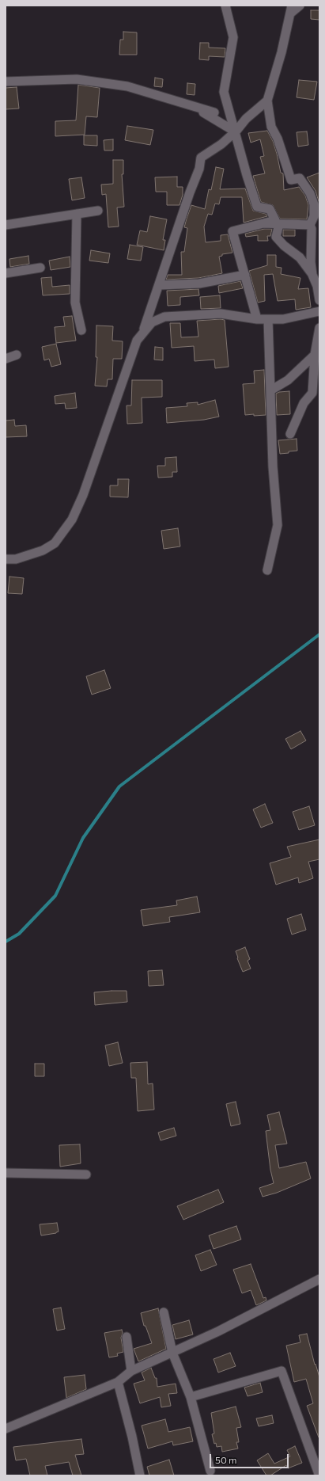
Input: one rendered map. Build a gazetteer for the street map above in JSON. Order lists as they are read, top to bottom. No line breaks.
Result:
{"scale_bar":"50 m"}
